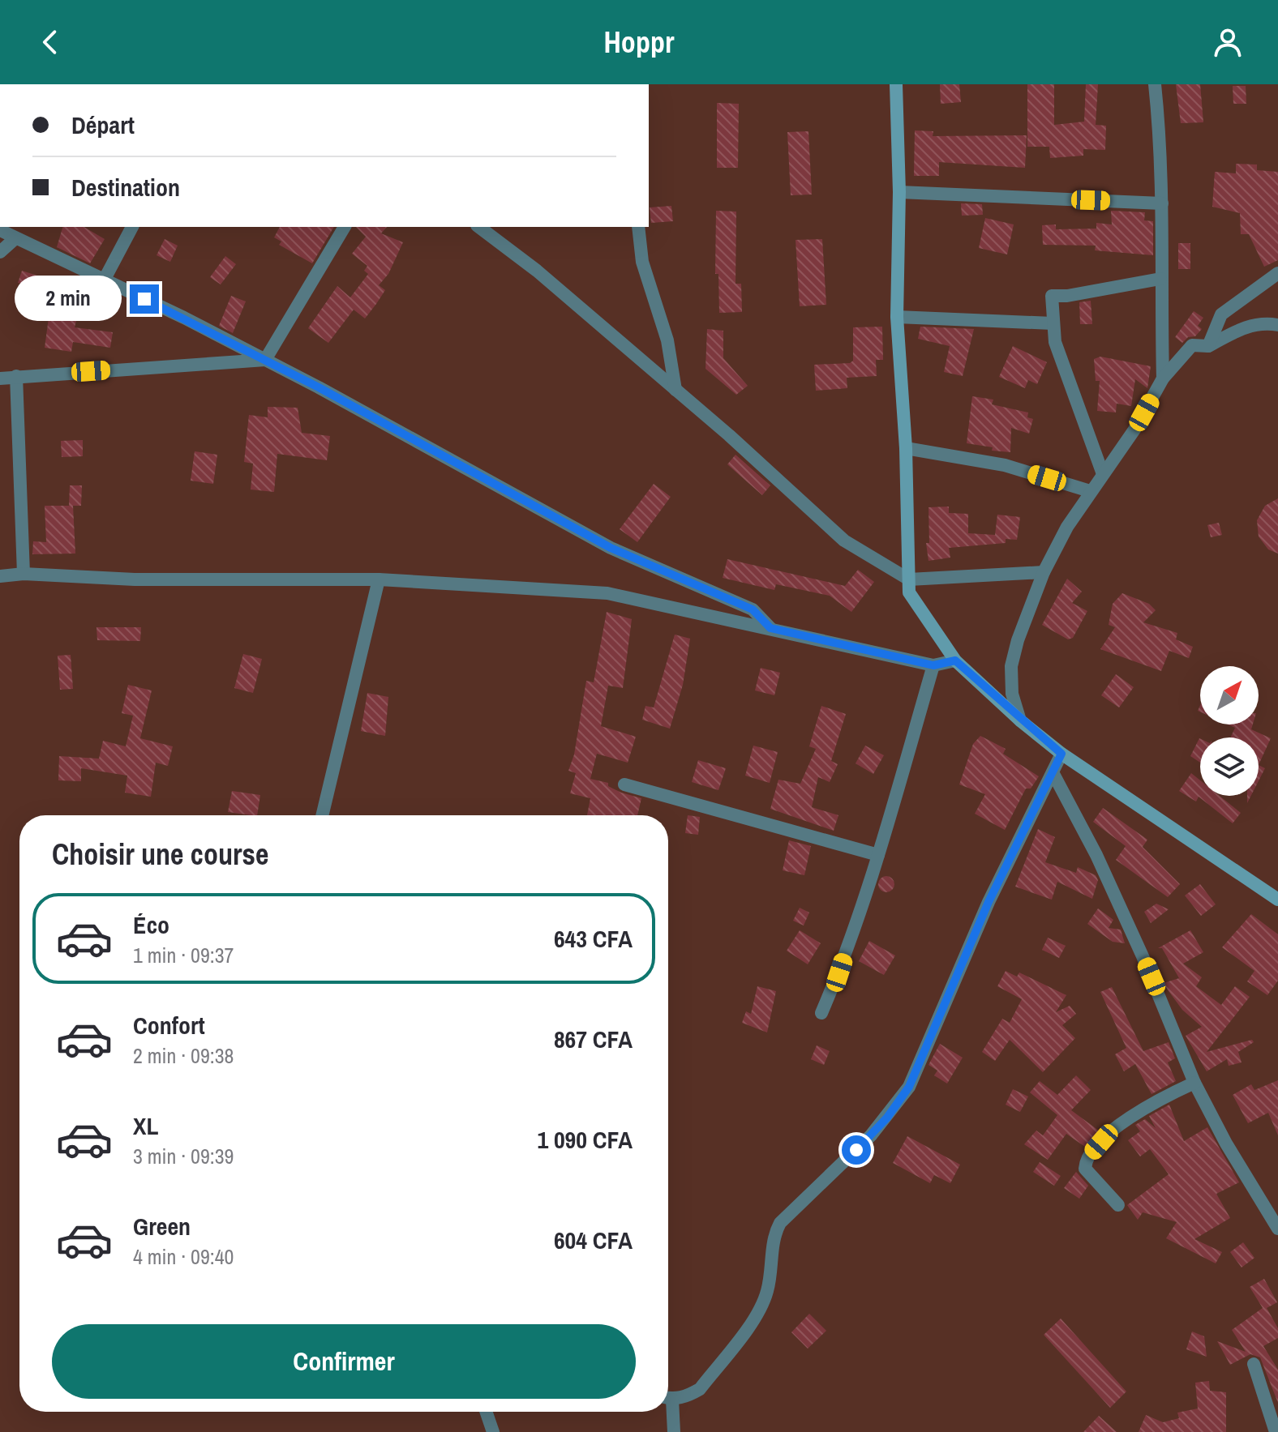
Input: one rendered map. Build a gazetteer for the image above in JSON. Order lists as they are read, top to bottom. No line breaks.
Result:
{"north":"top right","page":{"header":"Hoppr","banner":["Départ","Destination"],"bubble":"2 min","heading":"Choisir une course","list":[{"name":"Éco","note":"1 min · 09:37","value":"643 CFA"},{"name":"Confort","note":"2 min · 09:38","value":"867 CFA"},{"name":"XL","note":"3 min · 09:39","value":"1 090 CFA"},{"name":"Green","note":"4 min · 09:40","value":"604 CFA"}],"buttons":"Confirmer"}}
